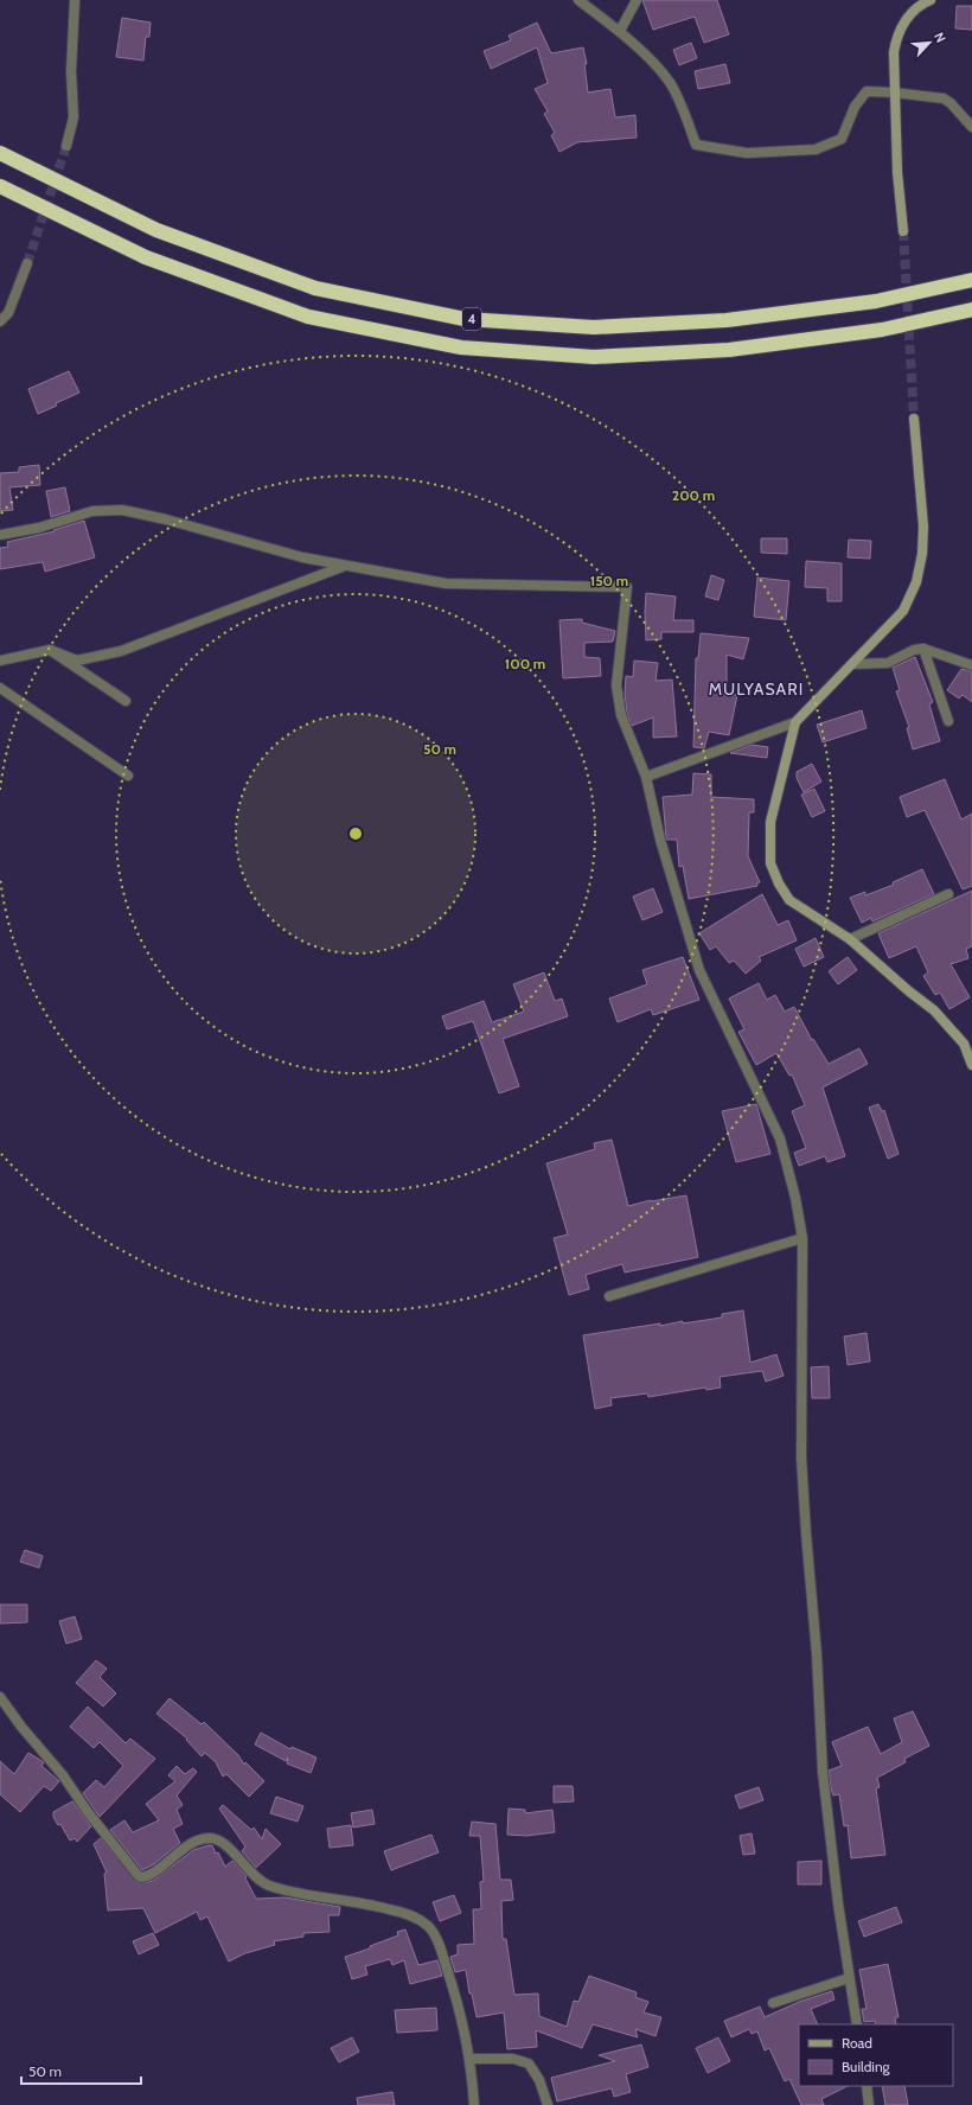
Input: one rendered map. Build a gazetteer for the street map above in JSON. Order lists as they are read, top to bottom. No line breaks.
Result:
{"streets":{"highway":["4"]},"districts":["MULYASARI"],"legend":["Road","Building"],"scale_bar":"50 m","north":"top right","rings":["200 m","150 m","100 m","50 m"]}
